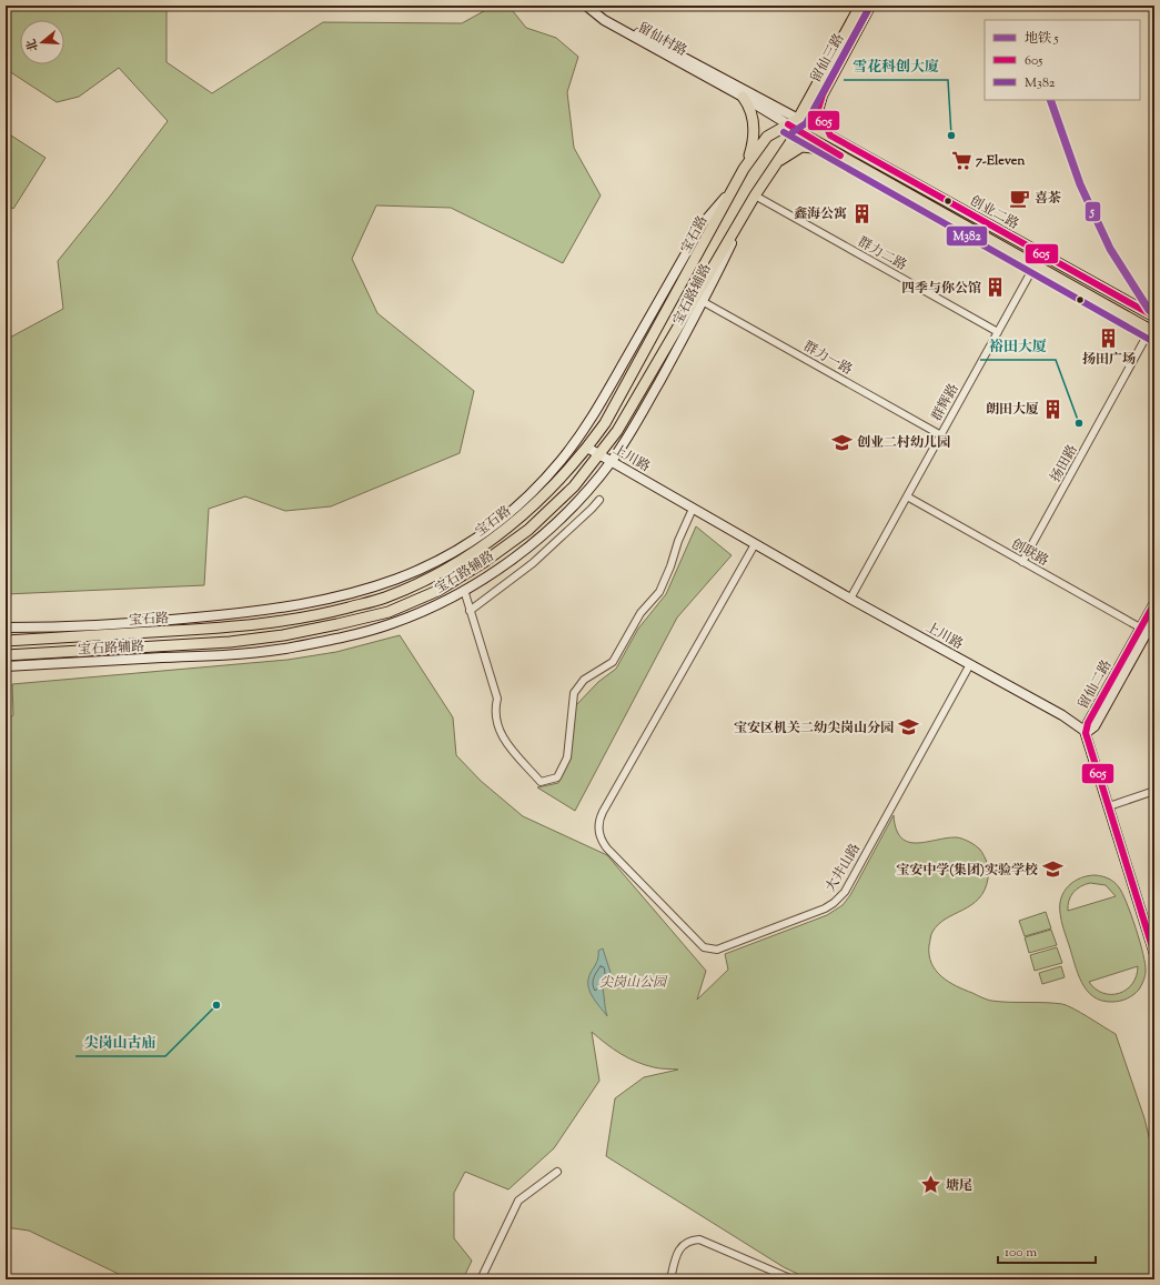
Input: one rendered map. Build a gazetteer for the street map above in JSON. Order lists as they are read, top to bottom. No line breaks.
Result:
{"streets":{"main road":["留仙村路","留仙三路","创业二路","宝石路","宝石路辅路","上川路","留仙二路"],"street":["群力二路","群力一路","群辉路","扬田路","创联路","大井山路"]},"crossings":[["留仙村路","留仙三路"],["留仙村路","创业二路"],["留仙村路","宝石路"],["留仙三路","创业二路"],["留仙三路","宝石路"],["创业二路","宝石路"],["创业二路","群辉路"],["创业二路","扬田路"],["宝石路","群力二路"],["宝石路","宝石路辅路"],["宝石路","上川路"],["群力二路","宝石路辅路"],["群力二路","群辉路"],["宝石路辅路","群力一路"],["宝石路辅路","上川路"],["群力一路","群辉路"],["群辉路","上川路"],["群辉路","创联路"],["上川路","留仙二路"],["上川路","大井山路"],["扬田路","创联路"],["创联路","留仙二路"]],"parks":["尖岗山公园"],"places":{"other":["雪花科创大廈","裕田大厦","尖岗山古庙"],"supermarket":["7-Eleven"],"cafe":["喜茶"],"building":["鑫海公寓","四季与你公馆","扬田广场","朗田大厦"],"school or university":["创业二村幼儿园","宝安区机关二幼尖岗山分园","宝安中学(集团)实验学校"],"place":["塘尾"]},"lines":["transit line 605","transit line M382","metro line 5"],"legend":["地铁 5","605","M382"],"scale_bar":"100 m","north":"left"}
